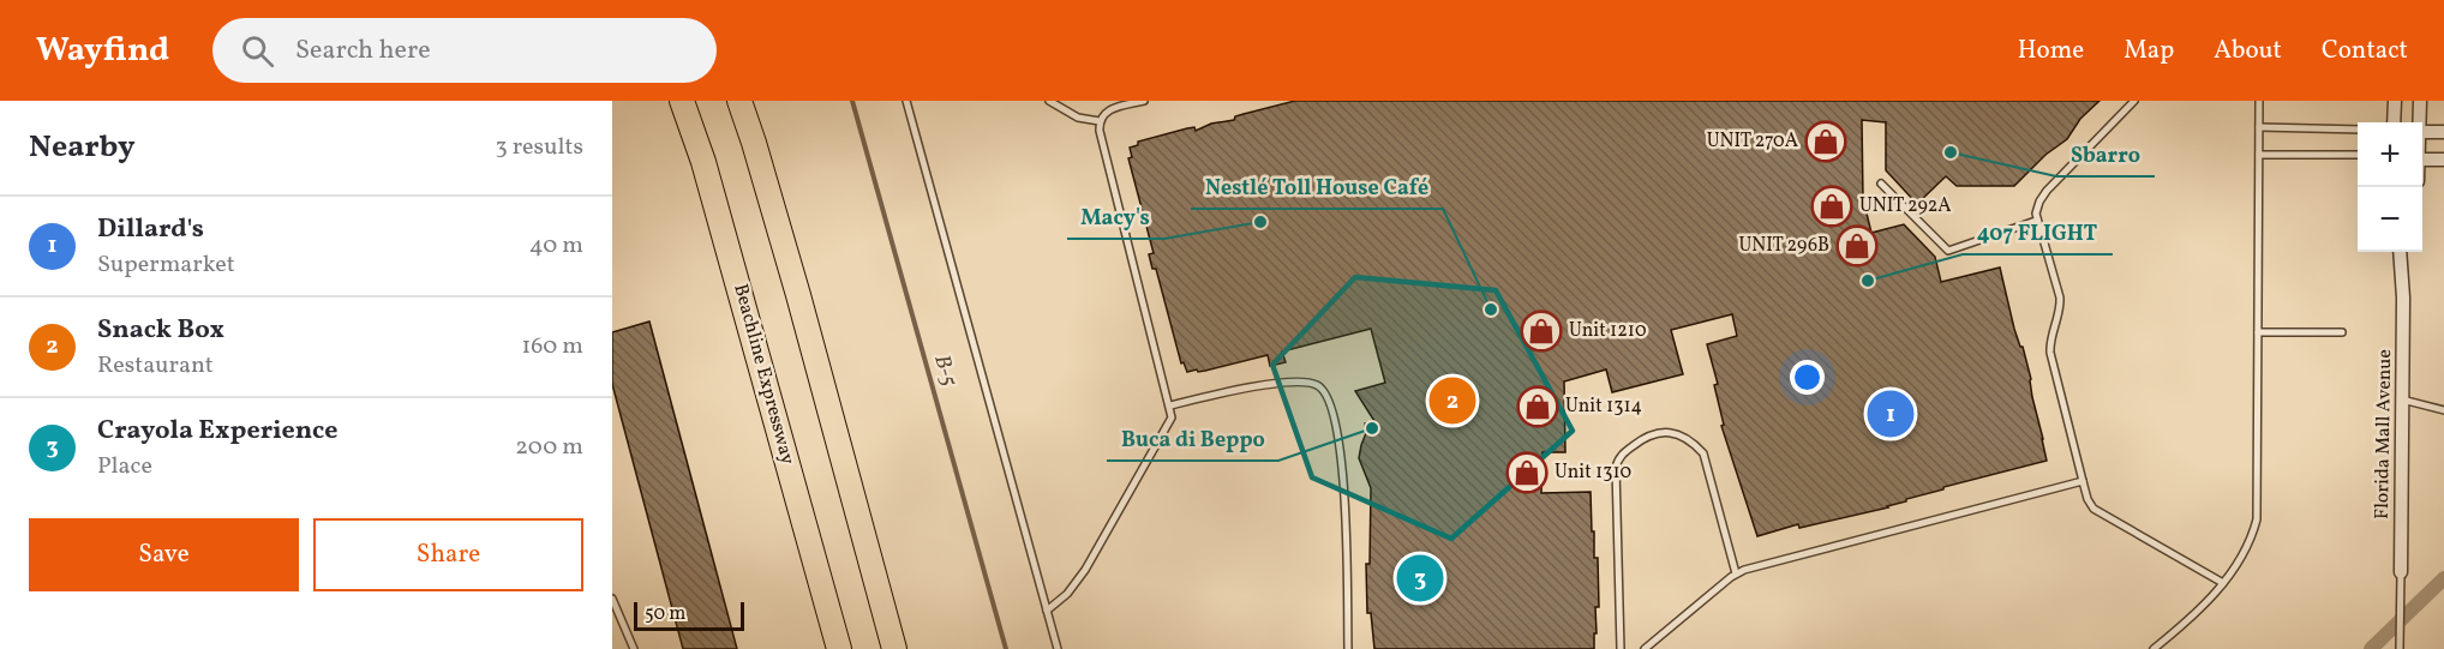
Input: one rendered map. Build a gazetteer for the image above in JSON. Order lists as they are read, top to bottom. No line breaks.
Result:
{"streets":{"highway":["Beachline Expressway"],"street":["Florida Mall Avenue"]},"water":["B-5"],"places":{"shop":["UNIT 270A","UNIT 292A","UNIT 296B","Unit 1210","Unit 1314","Unit 1310"],"other":["Sbarro","Macy's","407 FLIGHT","Nestlé Toll House Café","Buca di Beppo"]},"scale_bar":"50 m","page":{"header":"Wayfind","search":"Search here","nav":["Home","Map","About","Contact"],"heading":["Nearby","3 results"],"map_buttons":["+","−"],"list":[{"mark":"1","name":"Dillard's","note":"Supermarket","value":"40 m"},{"mark":"2","name":"Snack Box","note":"Restaurant","value":"160 m"},{"mark":"3","name":"Crayola Experience","note":"Place","value":"200 m"}],"pins":["2","1","3"],"buttons":["Save","Share"],"scale":"50 m"}}
